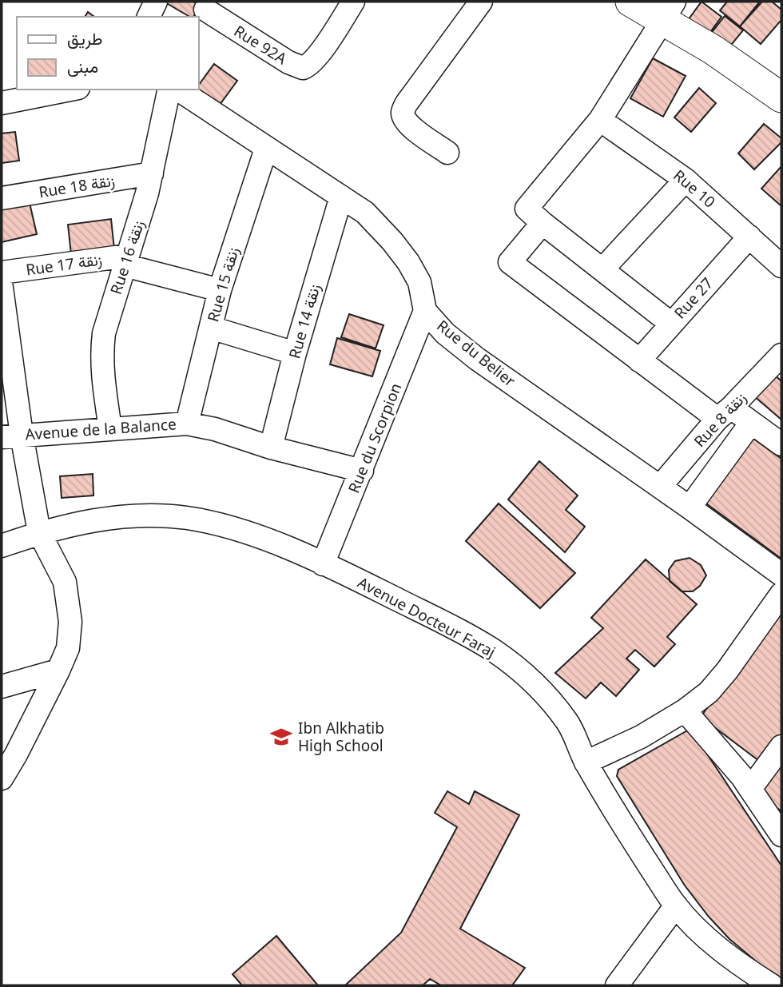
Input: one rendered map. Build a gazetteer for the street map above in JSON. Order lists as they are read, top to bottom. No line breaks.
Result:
{"streets":{"street":["Rue 92A","Rue 18 زنقة","Rue 10","Rue 16 زنقة","Rue 17 زنقة","Rue 15 زنقة","Rue 27","Rue 14 زنقة","Rue du Belier","Rue 8 زنقة","Avenue de la Balance","Rue du Scorpion","Avenue Docteur Faraj"]},"crossings":[["Rue 18 زنقة","Rue 16 زنقة"],["Rue 10","Rue 27"],["Rue 16 زنقة","Rue 17 زنقة"],["Rue 16 زنقة","Avenue de la Balance"],["Rue 17 زنقة","Rue 15 زنقة"],["Rue 15 زنقة","Rue du Belier"],["Rue 15 زنقة","Avenue de la Balance"],["Rue 14 زنقة","Rue du Belier"],["Rue 14 زنقة","Avenue de la Balance"],["Rue du Belier","Rue 8 زنقة"],["Rue du Belier","Rue du Scorpion"],["Avenue de la Balance","Rue du Scorpion"],["Rue du Scorpion","Avenue Docteur Faraj"]],"places":{"school or university":["Ibn Alkhatib High School"]},"legend":["طريق","مبنى"]}
